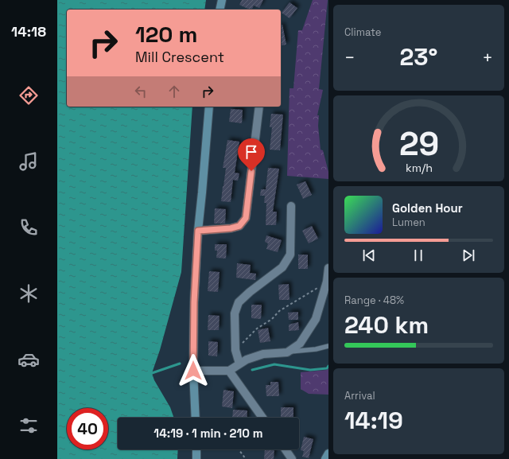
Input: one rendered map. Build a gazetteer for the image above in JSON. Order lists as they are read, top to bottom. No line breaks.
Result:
{"page":{"tabs":"14:18","tile":["Climate",["Range · 48%","240 km"],["Arrival","14:19"]],"turn":["120 m","Mill Crescent"],"heat":["−","23°","+"],"song":["Golden Hour","Lumen"],"limit":"40","trip":"14:19 · 1 min · 210 m","gauge":["29","km/h"]}}
